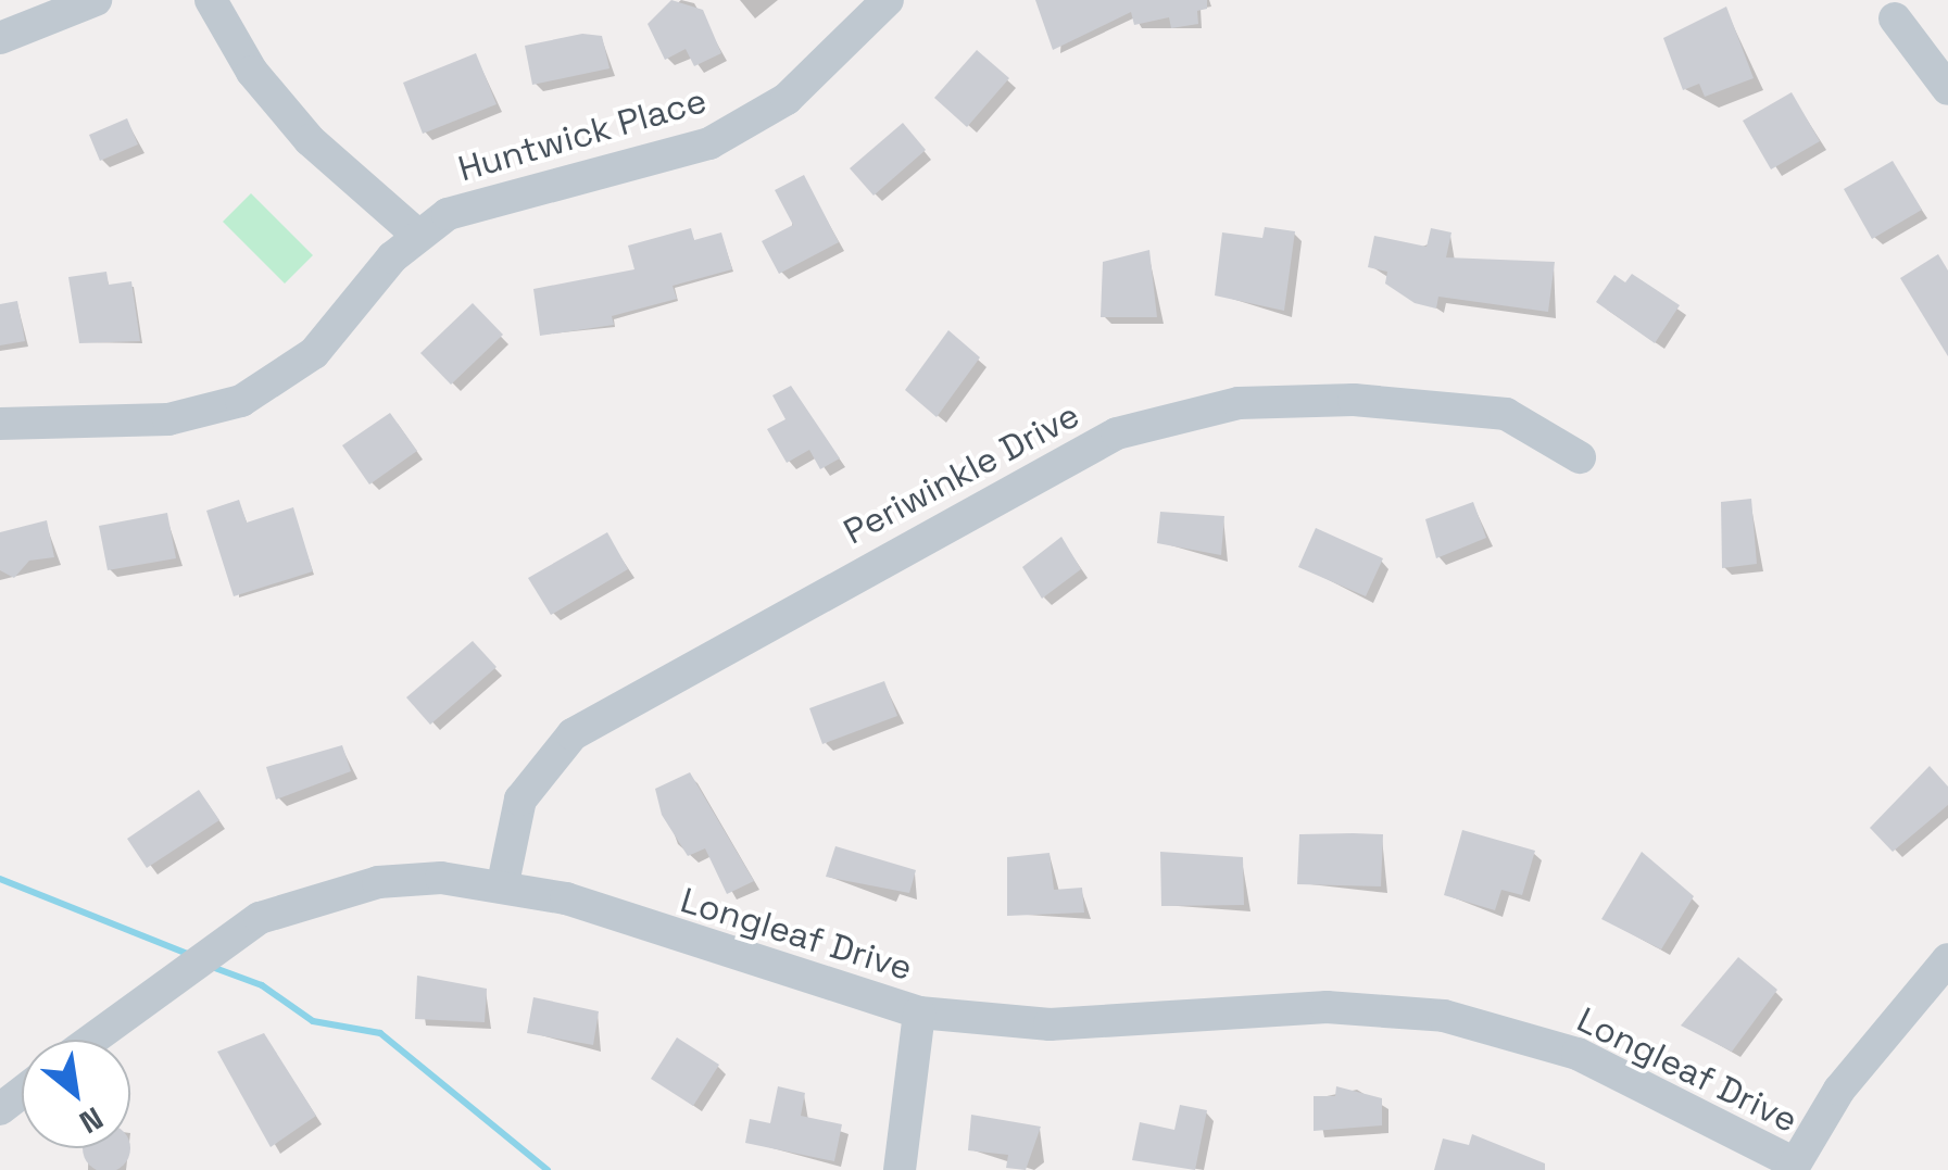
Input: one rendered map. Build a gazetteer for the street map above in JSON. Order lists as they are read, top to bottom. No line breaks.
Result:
{"streets":{"street":["Huntwick Place","Periwinkle Drive","Longleaf Drive"]},"crossings":[["Periwinkle Drive","Longleaf Drive"]],"north":"bottom right"}
